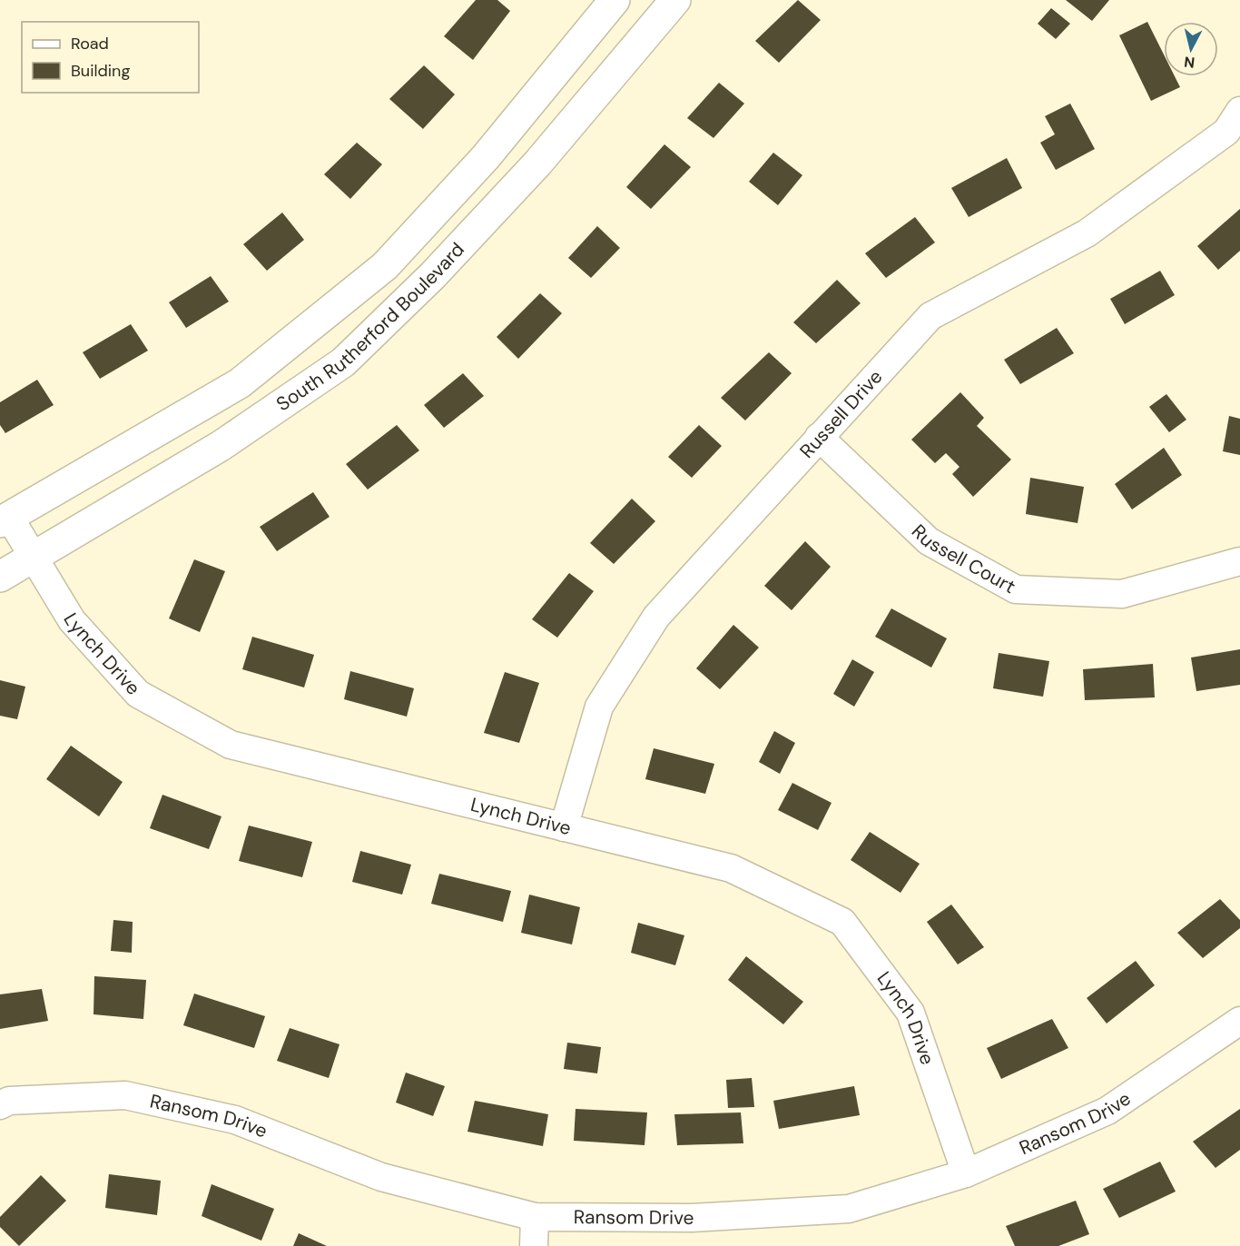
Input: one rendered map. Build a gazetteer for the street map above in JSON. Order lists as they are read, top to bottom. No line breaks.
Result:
{"streets":{"highway":["South Rutherford Boulevard"],"street":["Russell Drive","Russell Court","Lynch Drive","Ransom Drive"]},"crossings":[["South Rutherford Boulevard","Lynch Drive"],["Russell Drive","Russell Court"],["Russell Drive","Lynch Drive"],["Lynch Drive","Ransom Drive"]],"legend":["Road","Building"],"north":"bottom"}
